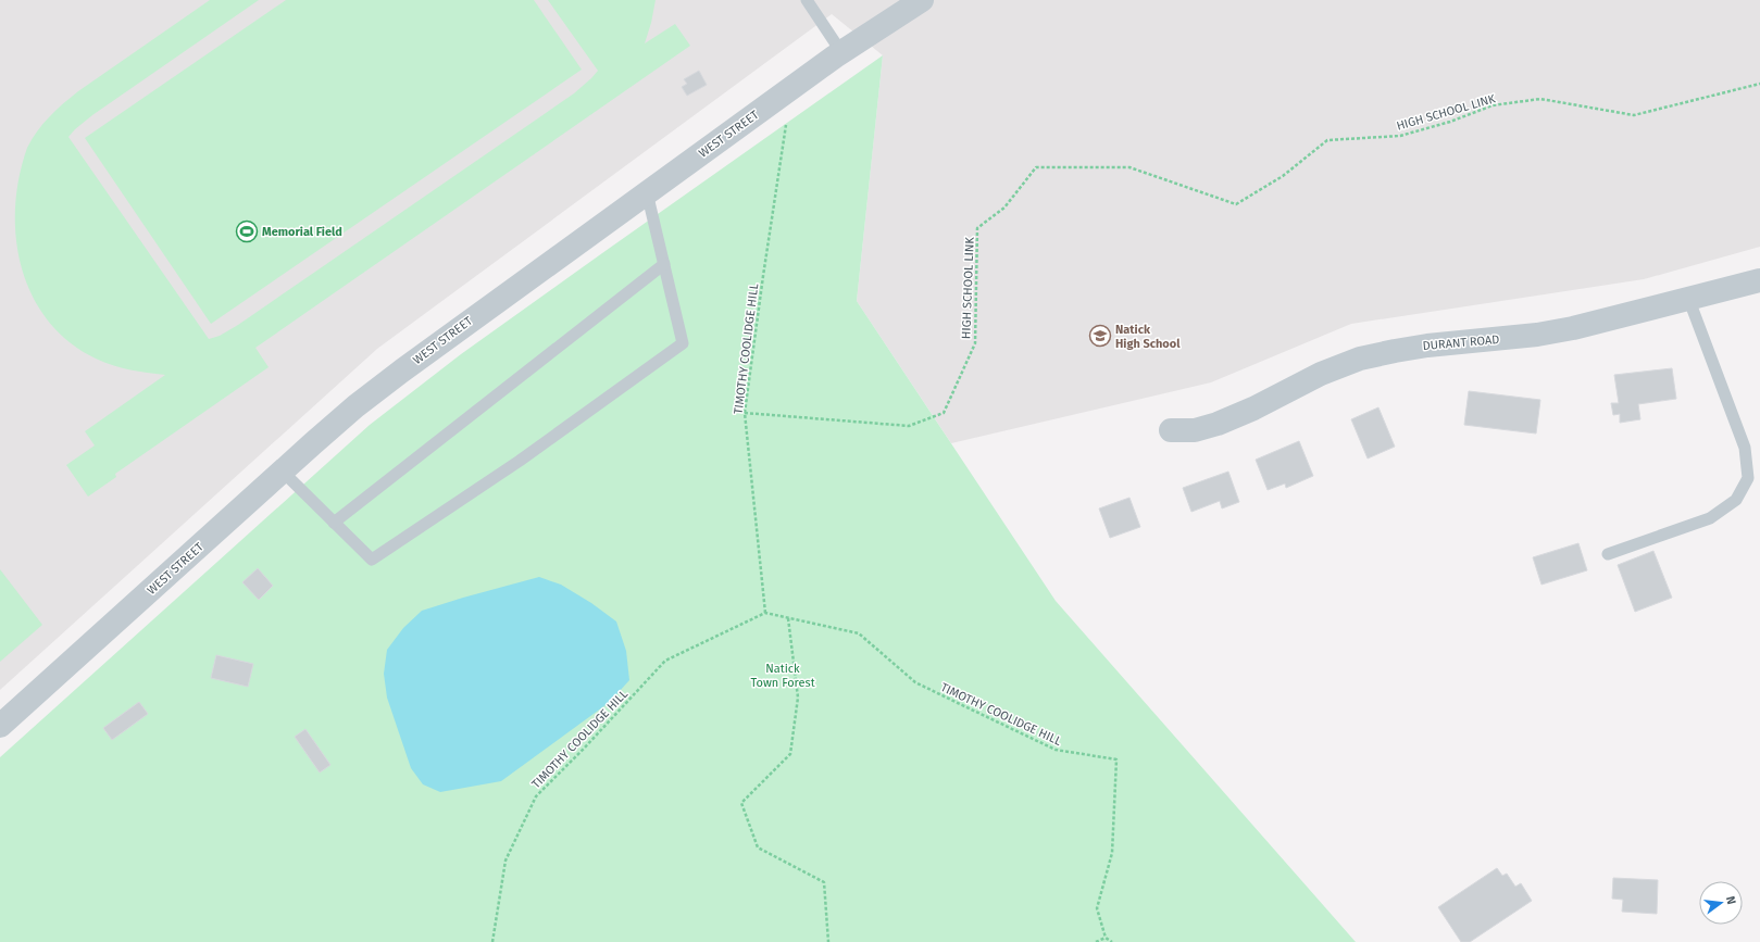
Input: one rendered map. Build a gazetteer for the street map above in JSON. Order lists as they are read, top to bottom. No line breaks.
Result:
{"streets":{"street":["WEST STREET","DURANT ROAD"],"path":["HIGH SCHOOL LINK","TIMOTHY COOLIDGE HILL"]},"crossings":[["HIGH SCHOOL LINK","TIMOTHY COOLIDGE HILL"],["WEST STREET","TIMOTHY COOLIDGE HILL"]],"parks":["Natick Town Forest"],"places":{"sports":["Memorial Field"],"school or university":["Natick High School"]},"north":"right"}
